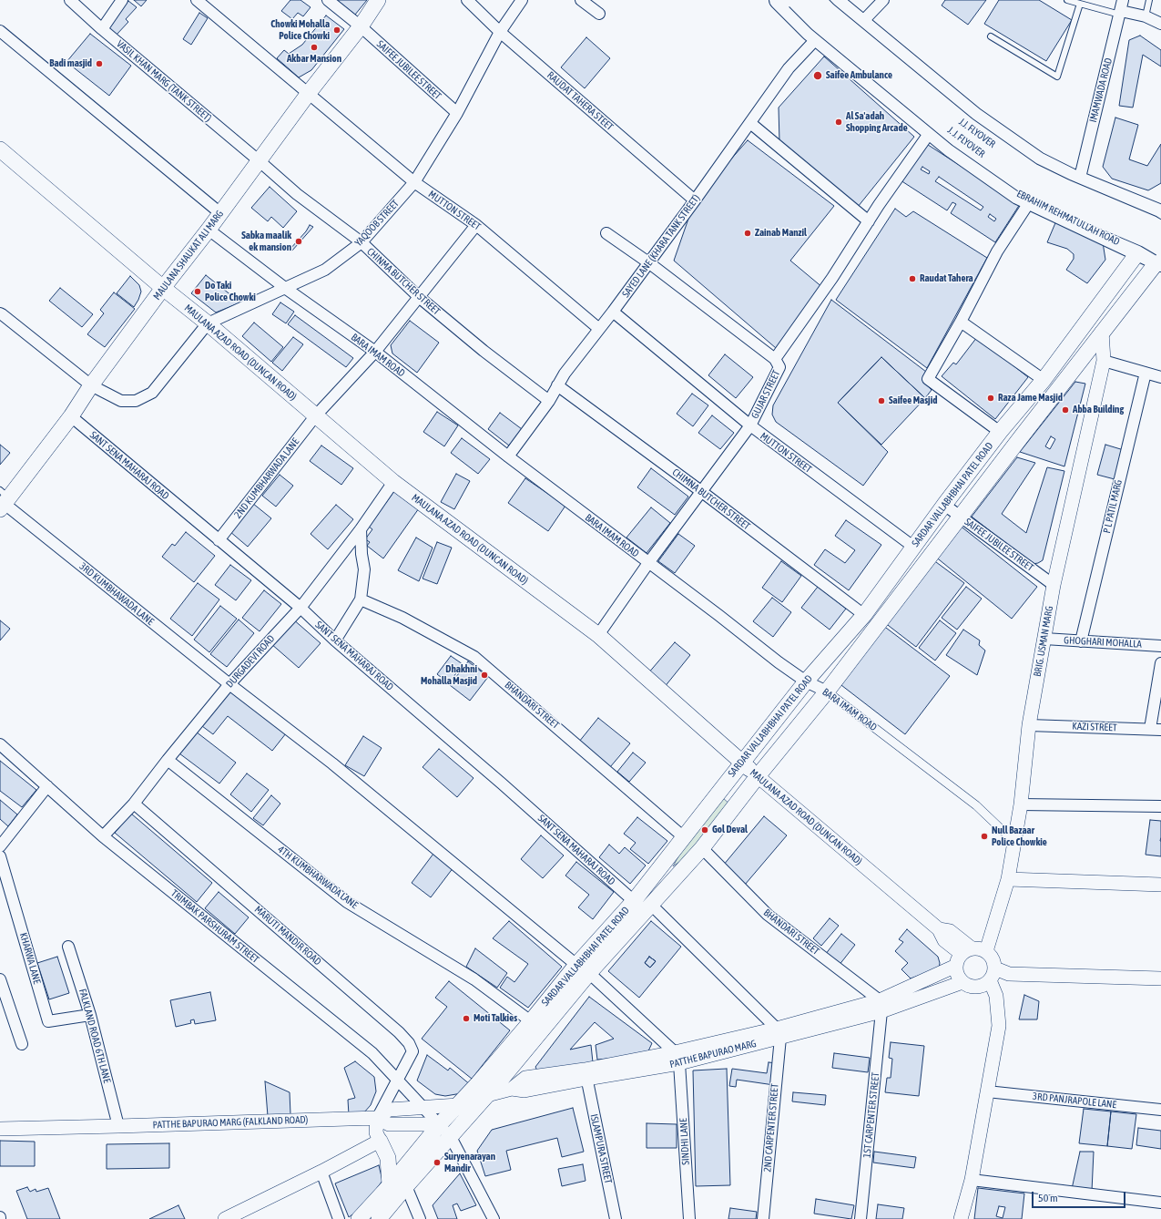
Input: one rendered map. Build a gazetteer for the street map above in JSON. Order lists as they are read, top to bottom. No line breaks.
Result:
{"streets":{"main road":["J.J. FLYOVER","J. J. FLYOVER","EBRAHIM REHMATULLAH ROAD","MAULANA SHAUKAT ALI MARG","MAULANA AZAD ROAD (DUNCAN ROAD)","SARDAR VALLABHBHAI PATEL ROAD"],"street":["SAIFEE JUBILEE STREET","VASIL KHAN MARG (TANK STREET)","IMAMWADA ROAD","RAUDAT TAHERA STEET","MUTTON STREET","YAQOOB STREET","SAYED LANE (KHARA TANK STREET)","CHINMA BUTCHER STREET","BARA IMAM ROAD","GUJAR STREET","SANT SENA MAHARAJ ROAD","2ND KUMBHARWADA LANE","CHIMNA BUTCHER STREET","P L PATIL MARG","3RD KUMBHAWADA LANE","BRIG. USMAN MARG","GHOGHARI MOHALLA","DURGADEVI ROAD","BHANDARI STREET","KAZI STREET","4TH KUMBHARWADA LANE","TRIMBAK PARSHURAM STREET","MARUTI MANDIR ROAD","KHARWA LANE","FALKLAND ROAD 6TH LANE","PATTHE BAPURAO MARG","3RD PANJRAPOLE LANE","1ST CARPENTER STREET","PATTHE BAPURAO MARG (FALKLAND ROAD)","2ND CARPENTER STREET","SINDHI LANE","ISLAMPURA STREET"]},"crossings":[["SAIFEE JUBILEE STREET","YAQOOB STREET"],["SAIFEE JUBILEE STREET","MAULANA SHAUKAT ALI MARG"],["SAIFEE JUBILEE STREET","SARDAR VALLABHBHAI PATEL ROAD"],["SAIFEE JUBILEE STREET","BRIG. USMAN MARG"],["VASIL KHAN MARG (TANK STREET)","MAULANA SHAUKAT ALI MARG"],["VASIL KHAN MARG (TANK STREET)","CHINMA BUTCHER STREET"],["RAUDAT TAHERA STEET","YAQOOB STREET"],["RAUDAT TAHERA STEET","SAYED LANE (KHARA TANK STREET)"],["J. J. FLYOVER","EBRAHIM REHMATULLAH ROAD"],["J. J. FLYOVER","SARDAR VALLABHBHAI PATEL ROAD"],["MUTTON STREET","YAQOOB STREET"],["MUTTON STREET","SAYED LANE (KHARA TANK STREET)"],["MUTTON STREET","MAULANA SHAUKAT ALI MARG"],["MUTTON STREET","GUJAR STREET"],["MUTTON STREET","2ND KUMBHARWADA LANE"],["MUTTON STREET","SARDAR VALLABHBHAI PATEL ROAD"],["EBRAHIM REHMATULLAH ROAD","SAYED LANE (KHARA TANK STREET)"],["EBRAHIM REHMATULLAH ROAD","GUJAR STREET"],["EBRAHIM REHMATULLAH ROAD","SARDAR VALLABHBHAI PATEL ROAD"],["YAQOOB STREET","MAULANA SHAUKAT ALI MARG"],["YAQOOB STREET","CHINMA BUTCHER STREET"],["YAQOOB STREET","MAULANA AZAD ROAD (DUNCAN ROAD)"],["YAQOOB STREET","BARA IMAM ROAD"],["SAYED LANE (KHARA TANK STREET)","CHINMA BUTCHER STREET"],["SAYED LANE (KHARA TANK STREET)","BARA IMAM ROAD"],["SAYED LANE (KHARA TANK STREET)","CHIMNA BUTCHER STREET"],["MAULANA SHAUKAT ALI MARG","CHINMA BUTCHER STREET"],["MAULANA SHAUKAT ALI MARG","MAULANA AZAD ROAD (DUNCAN ROAD)"],["MAULANA SHAUKAT ALI MARG","BARA IMAM ROAD"],["MAULANA SHAUKAT ALI MARG","SANT SENA MAHARAJ ROAD"],["MAULANA SHAUKAT ALI MARG","3RD KUMBHAWADA LANE"],["CHINMA BUTCHER STREET","2ND KUMBHARWADA LANE"],["MAULANA AZAD ROAD (DUNCAN ROAD)","GUJAR STREET"],["MAULANA AZAD ROAD (DUNCAN ROAD)","2ND KUMBHARWADA LANE"],["MAULANA AZAD ROAD (DUNCAN ROAD)","SARDAR VALLABHBHAI PATEL ROAD"],["MAULANA AZAD ROAD (DUNCAN ROAD)","BRIG. USMAN MARG"],["MAULANA AZAD ROAD (DUNCAN ROAD)","DURGADEVI ROAD"],["MAULANA AZAD ROAD (DUNCAN ROAD)","PATTHE BAPURAO MARG"],["BARA IMAM ROAD","GUJAR STREET"],["BARA IMAM ROAD","2ND KUMBHARWADA LANE"],["BARA IMAM ROAD","SARDAR VALLABHBHAI PATEL ROAD"],["BARA IMAM ROAD","BRIG. USMAN MARG"],["GUJAR STREET","CHIMNA BUTCHER STREET"],["SANT SENA MAHARAJ ROAD","2ND KUMBHARWADA LANE"],["SANT SENA MAHARAJ ROAD","SARDAR VALLABHBHAI PATEL ROAD"],["SANT SENA MAHARAJ ROAD","DURGADEVI ROAD"],["SARDAR VALLABHBHAI PATEL ROAD","CHIMNA BUTCHER STREET"],["SARDAR VALLABHBHAI PATEL ROAD","3RD KUMBHAWADA LANE"],["SARDAR VALLABHBHAI PATEL ROAD","BRIG. USMAN MARG"],["SARDAR VALLABHBHAI PATEL ROAD","BHANDARI STREET"],["SARDAR VALLABHBHAI PATEL ROAD","4TH KUMBHARWADA LANE"],["SARDAR VALLABHBHAI PATEL ROAD","TRIMBAK PARSHURAM STREET"],["SARDAR VALLABHBHAI PATEL ROAD","PATTHE BAPURAO MARG"],["SARDAR VALLABHBHAI PATEL ROAD","PATTHE BAPURAO MARG (FALKLAND ROAD)"],["P L PATIL MARG","GHOGHARI MOHALLA"],["3RD KUMBHAWADA LANE","DURGADEVI ROAD"],["3RD KUMBHAWADA LANE","PATTHE BAPURAO MARG"],["3RD KUMBHAWADA LANE","SINDHI LANE"],["BRIG. USMAN MARG","GHOGHARI MOHALLA"],["BRIG. USMAN MARG","KAZI STREET"],["BRIG. USMAN MARG","PATTHE BAPURAO MARG"],["DURGADEVI ROAD","4TH KUMBHARWADA LANE"],["DURGADEVI ROAD","TRIMBAK PARSHURAM STREET"],["DURGADEVI ROAD","MARUTI MANDIR ROAD"],["BHANDARI STREET","PATTHE BAPURAO MARG"],["BHANDARI STREET","1ST CARPENTER STREET"],["TRIMBAK PARSHURAM STREET","MARUTI MANDIR ROAD"],["TRIMBAK PARSHURAM STREET","PATTHE BAPURAO MARG (FALKLAND ROAD)"],["KHARWA LANE","FALKLAND ROAD 6TH LANE"],["FALKLAND ROAD 6TH LANE","PATTHE BAPURAO MARG (FALKLAND ROAD)"],["PATTHE BAPURAO MARG","1ST CARPENTER STREET"],["PATTHE BAPURAO MARG","PATTHE BAPURAO MARG (FALKLAND ROAD)"],["PATTHE BAPURAO MARG","2ND CARPENTER STREET"],["PATTHE BAPURAO MARG","SINDHI LANE"],["PATTHE BAPURAO MARG","ISLAMPURA STREET"]],"places":["Chowki Mohalla Police Chowki","Akbar Mansion","Badi masjid","Saifee Ambulance","Al Sa'adah Shopping Arcade","Zainab Manzil","Sabka maalik ek mansion","Raudat Tahera","Do Taki Police Chowki","Raza Jame Masjid","Saifee Masjid","Abba Building","Dhakhni Mohalla Masjid","Gol Deval","Null Bazaar Police Chowkie","Moti Talkies","Suryenarayan Mandir"],"scale_bar":"50 m"}
